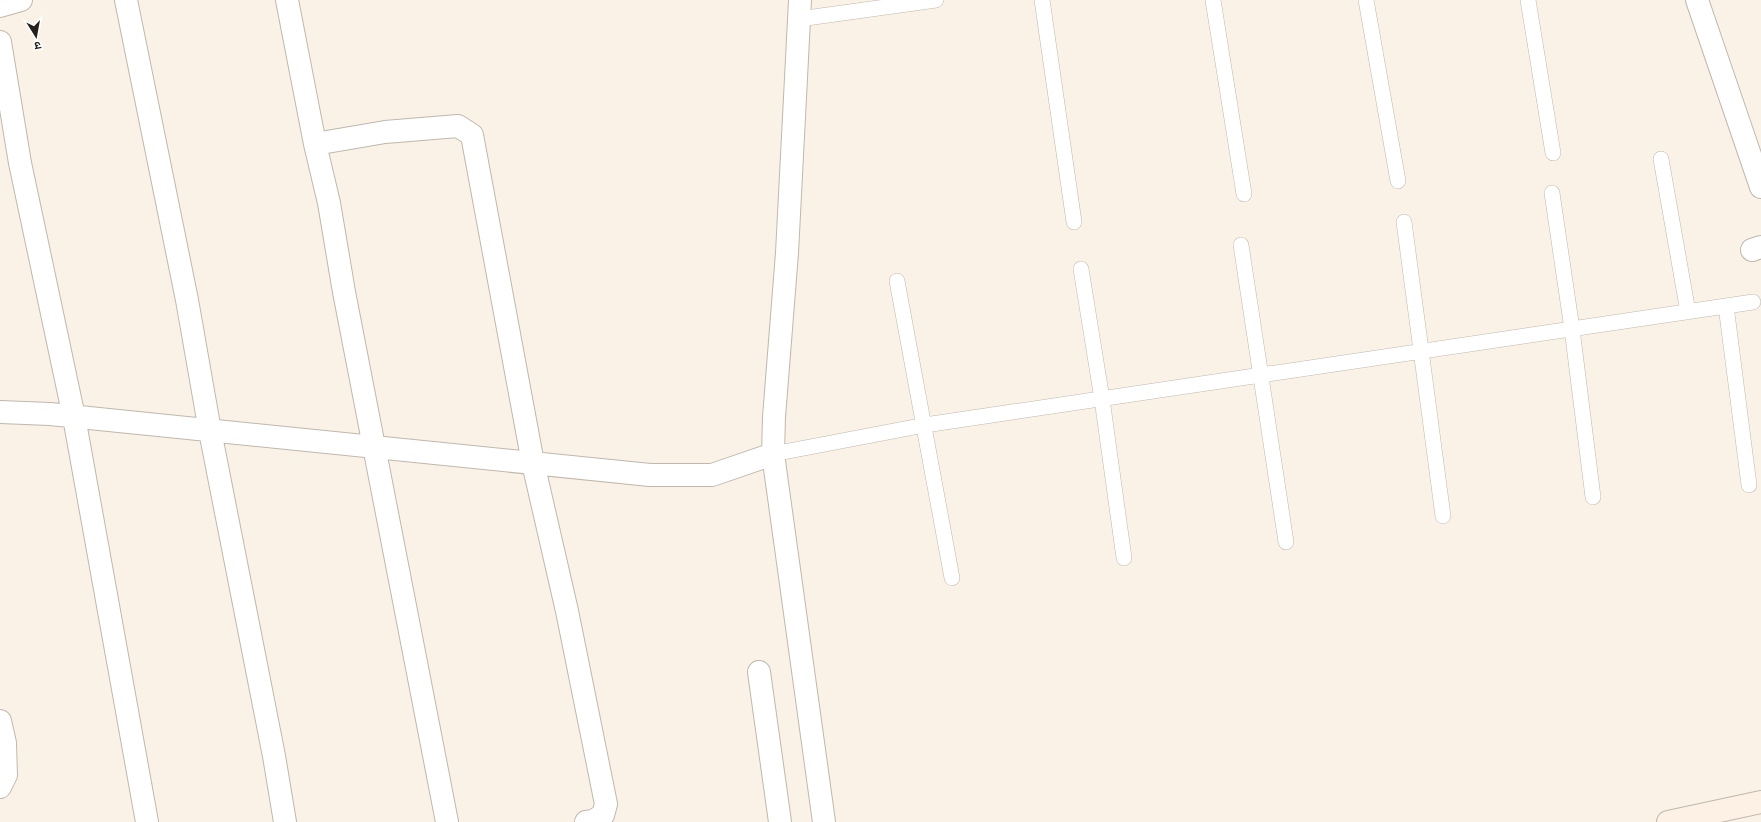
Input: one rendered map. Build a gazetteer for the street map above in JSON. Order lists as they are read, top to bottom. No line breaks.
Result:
{"north":"bottom"}
